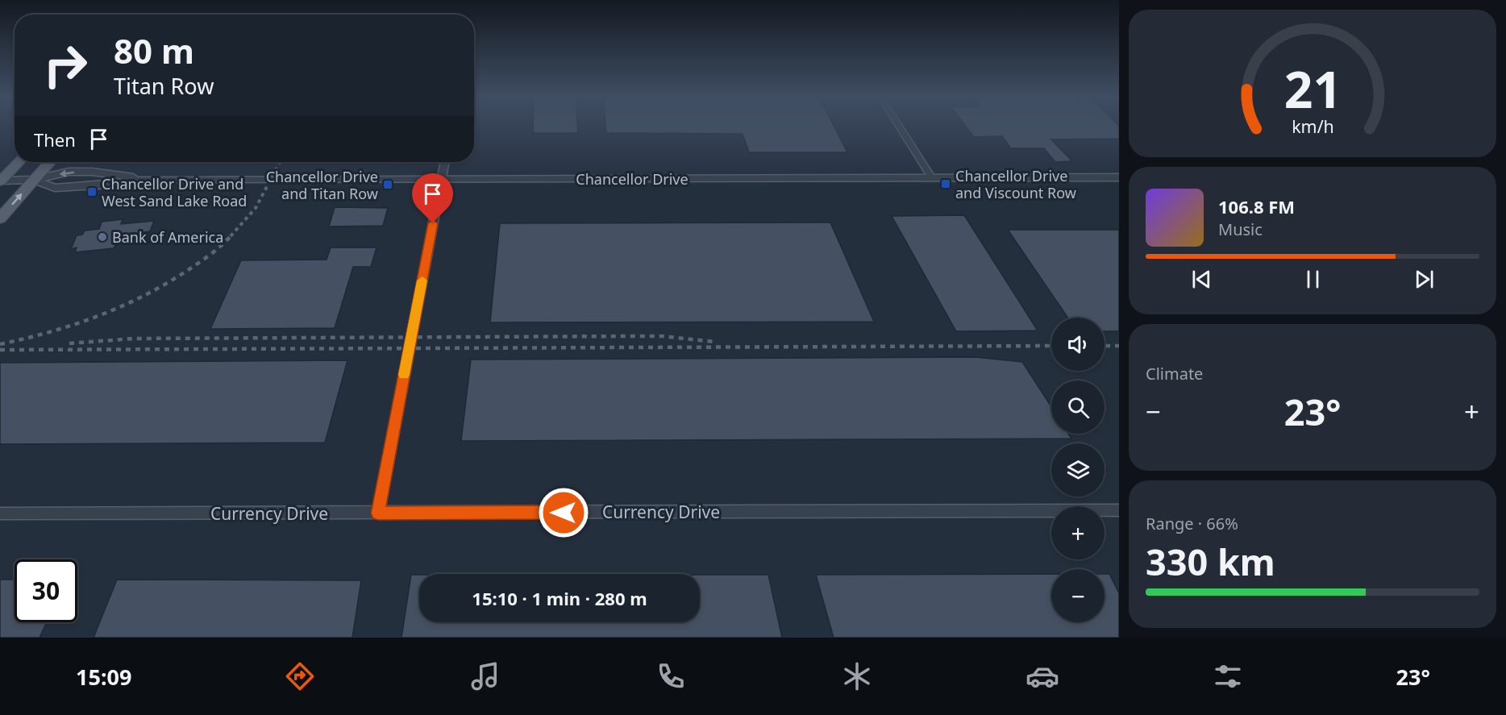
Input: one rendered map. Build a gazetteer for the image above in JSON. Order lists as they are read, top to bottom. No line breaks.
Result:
{"streets":{"street":["Chancellor Drive","Currency Drive"]},"places":{"transit":["Chancellor Drive and Viscount Row","Chancellor Drive and Titan Row","Chancellor Drive and West Sand Lake Road"],"other":["Bank of America"]},"page":{"turn":["80 m","Titan Row"],"then":"Then","song":["106.8 FM","Music"],"map_buttons":["+","−"],"tile":["Climate",["Range · 66%","330 km"]],"heat":["−","23°","+"],"limit":"30","trip":"15:10 · 1 min · 280 m","tabs":["15:09","23°"],"gauge":["21","km/h"]}}
